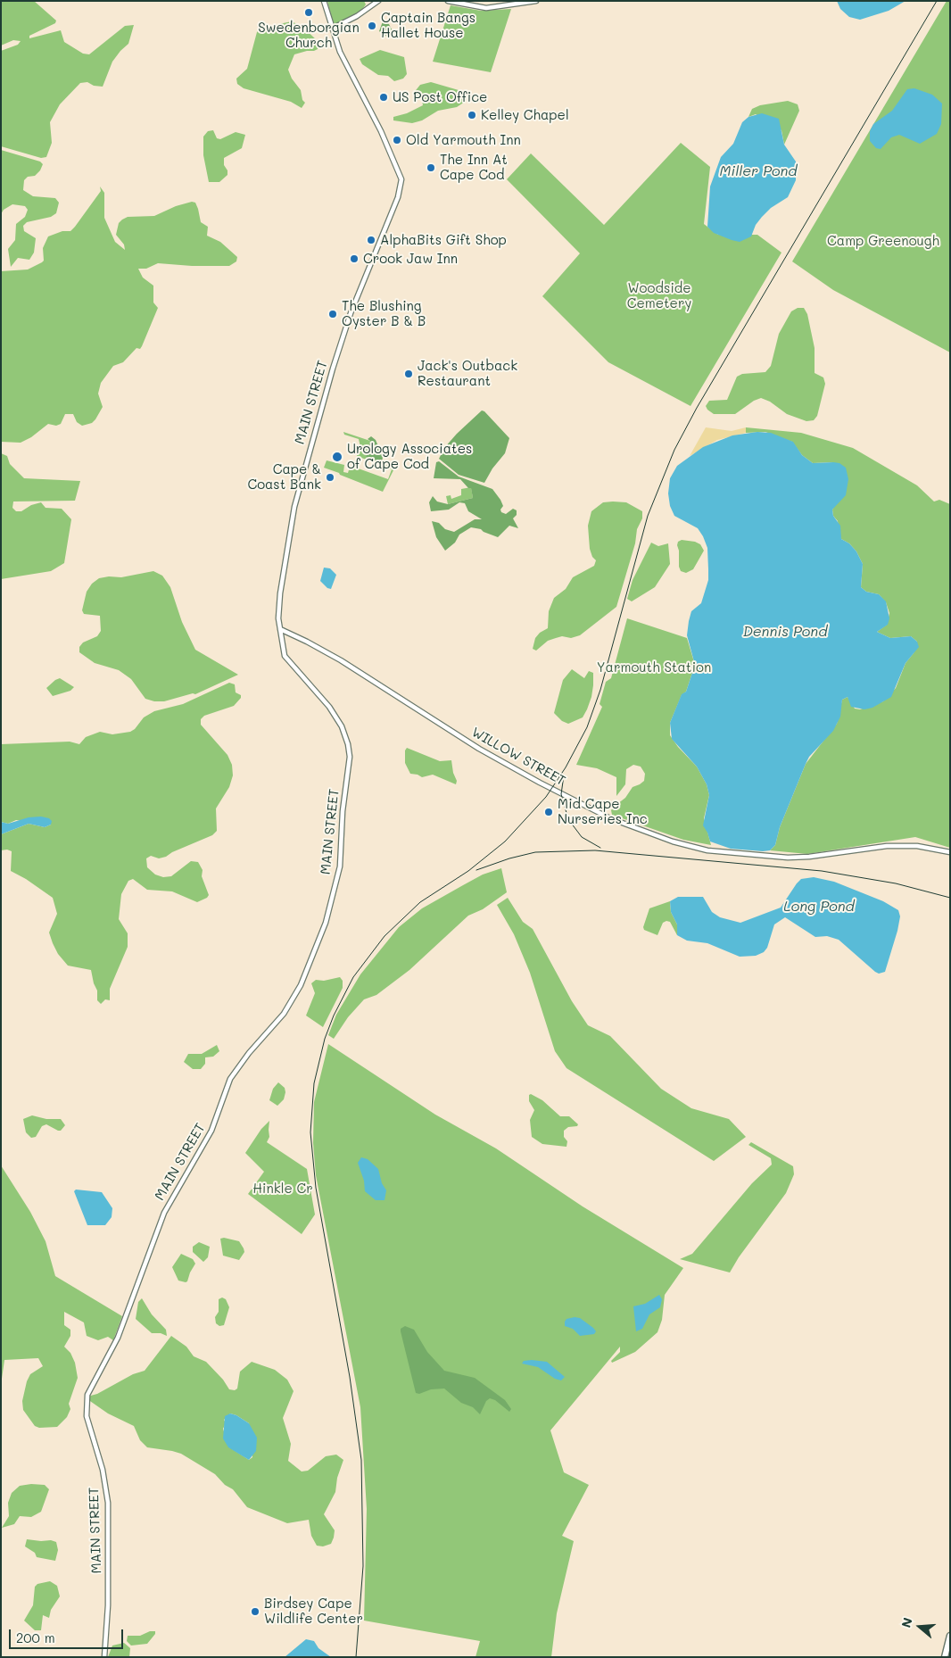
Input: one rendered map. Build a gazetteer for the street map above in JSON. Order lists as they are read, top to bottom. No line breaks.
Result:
{"streets":{"main road":["MAIN STREET","WILLOW STREET"]},"crossings":[["MAIN STREET","WILLOW STREET"]],"water":["Miller Pond","Dennis Pond","Long Pond"],"parks":["Camp Greenough","Woodside Cemetery","Yarmouth Station","Hinkle Cr"],"places":["Swedenborgian Church","Captain Bangs Hallet House","US Post Office","Kelley Chapel","Old Yarmouth Inn","The Inn At Cape Cod","AlphaBits Gift Shop","Crook Jaw Inn","The Blushing Oyster B & B","Jack's Outback Restaurant","Urology Associates of Cape Cod","Cape & Coast Bank","Mid Cape Nurseries Inc","Birdsey Cape Wildlife Center"],"scale_bar":"200 m","north":"left"}
